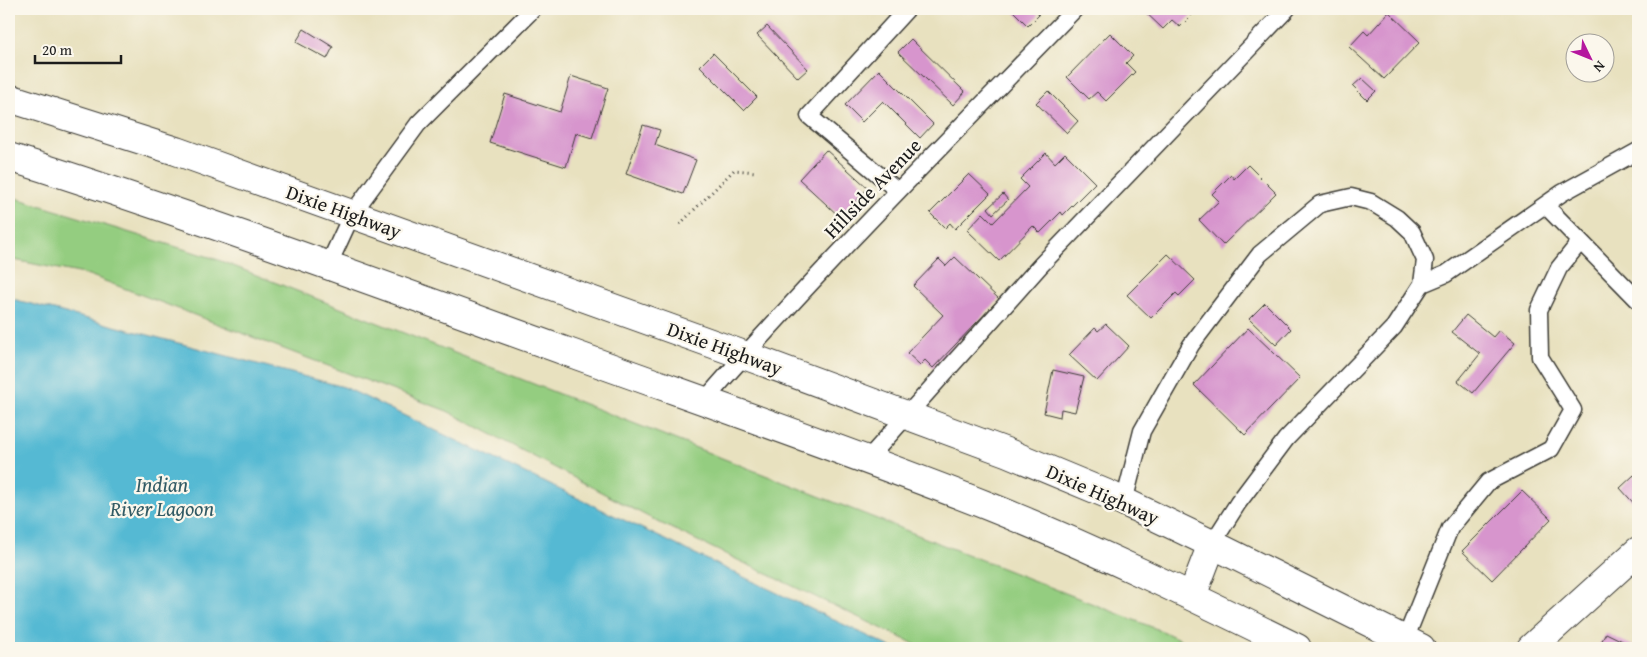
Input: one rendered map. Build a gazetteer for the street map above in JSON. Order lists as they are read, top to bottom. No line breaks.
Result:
{"streets":{"main road":["Dixie Highway"],"lane":["Hillside Avenue"]},"crossings":[["Hillside Avenue","Dixie Highway"]],"water":["Indian River Lagoon"],"scale_bar":"20 m","north":"bottom right"}
